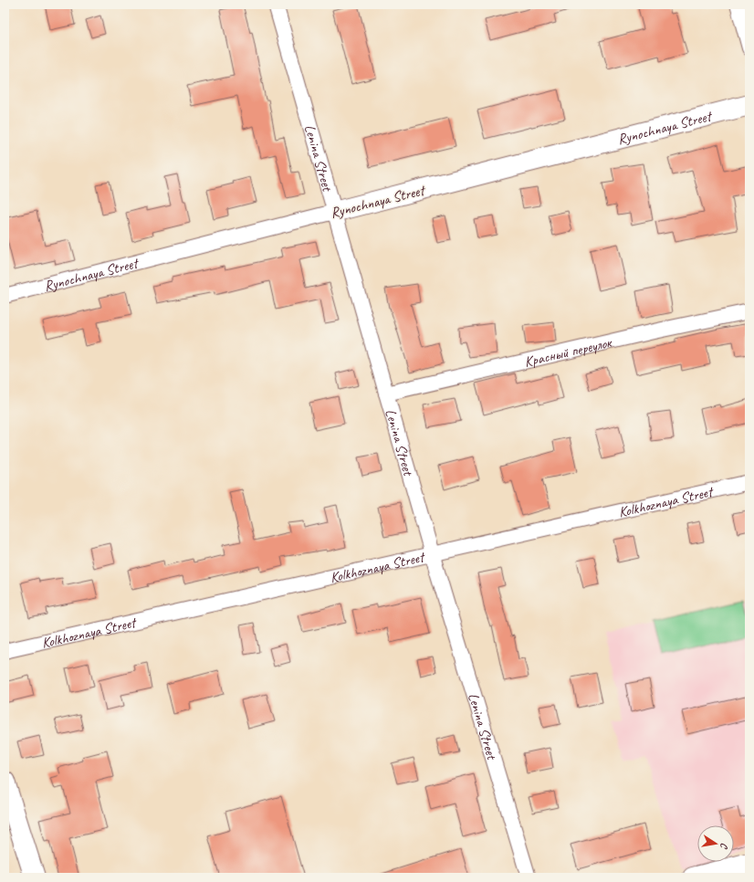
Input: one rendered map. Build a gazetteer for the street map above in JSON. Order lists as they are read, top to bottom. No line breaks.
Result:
{"streets":{"street":["Rynochnaya Street","Lenina Street","Красный переулок","Kolkhoznaya Street"]},"crossings":[["Rynochnaya Street","Lenina Street"],["Lenina Street","Красный переулок"],["Lenina Street","Kolkhoznaya Street"]],"north":"right"}
